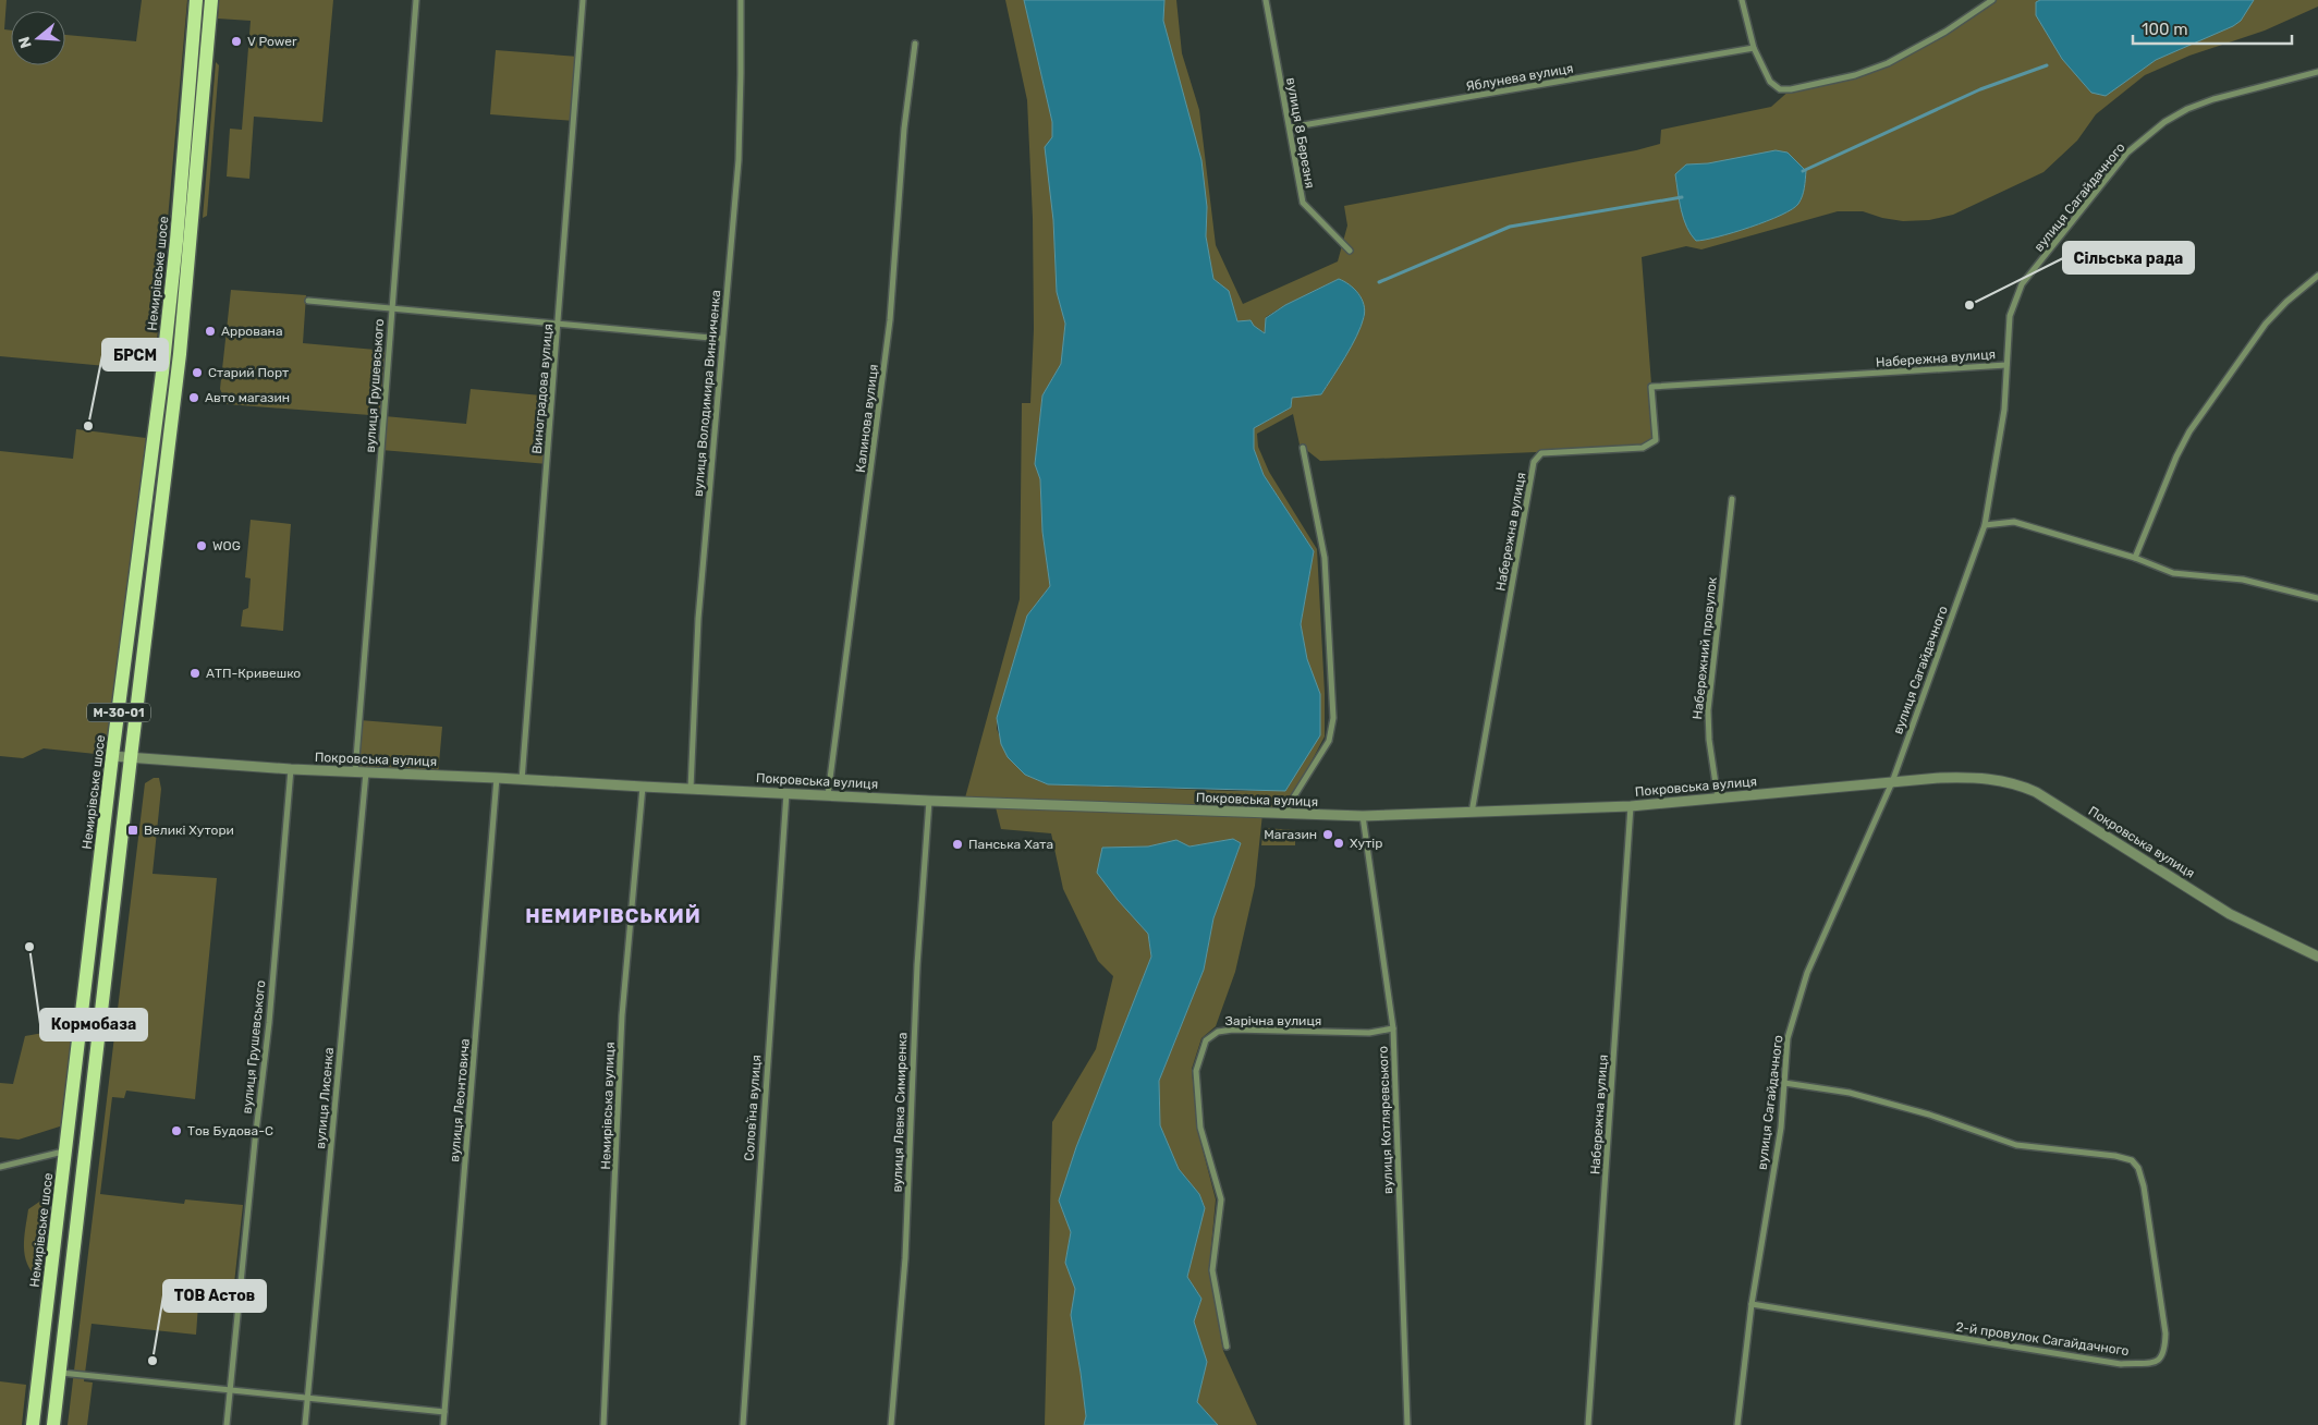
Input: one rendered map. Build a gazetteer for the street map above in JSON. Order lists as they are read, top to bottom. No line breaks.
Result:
{"streets":{"main road":["Немирівське шосе","М-30-01"],"street":["Яблунева вулиця","вулиця 8 Березня","вулиця Сагайдачного","Набережна вулиця","вулиця Грушевського","Виноградова вулиця","вулиця Володимира Винниченка","Калинова вулиця","Набережний провулок","Покровська вулиця","Зарічна вулиця","вулиця Лисенка","вулиця Леонтовича","Немирівська вулиця","Соловʼїна вулиця","вулиця Левка Симиренка","вулиця Котляревського","2-й провулок Сагайдачного"]},"crossings":[["Яблунева вулиця","вулиця 8 Березня"],["вулиця Сагайдачного","Набережна вулиця"],["вулиця Сагайдачного","Покровська вулиця"],["вулиця Сагайдачного","2-й провулок Сагайдачного"],["Немирівське шосе","Покровська вулиця"],["Набережна вулиця","Покровська вулиця"],["вулиця Грушевського","Покровська вулиця"],["Виноградова вулиця","Покровська вулиця"],["вулиця Володимира Винниченка","Покровська вулиця"],["Калинова вулиця","Покровська вулиця"],["Набережний провулок","Покровська вулиця"],["М-30-01","Покровська вулиця"],["Покровська вулиця","вулиця Лисенка"],["Покровська вулиця","вулиця Леонтовича"],["Покровська вулиця","Немирівська вулиця"],["Покровська вулиця","Соловʼїна вулиця"],["Покровська вулиця","вулиця Левка Симиренка"],["Покровська вулиця","вулиця Котляревського"],["Зарічна вулиця","вулиця Котляревського"]],"districts":["НЕМИРІВСЬКИЙ"],"places":{"other":["V Power","Сільська рада","Аррована","Старий Порт","Авто магазин","БРСМ","WOG","АТП-Кривешко","Магазин","Хутір","Панська Хата","Кормобаза","Тов Будова-С","ТОВ Астов"],"transit":["Великі Хутори"]},"scale_bar":"100 m","north":"left"}
